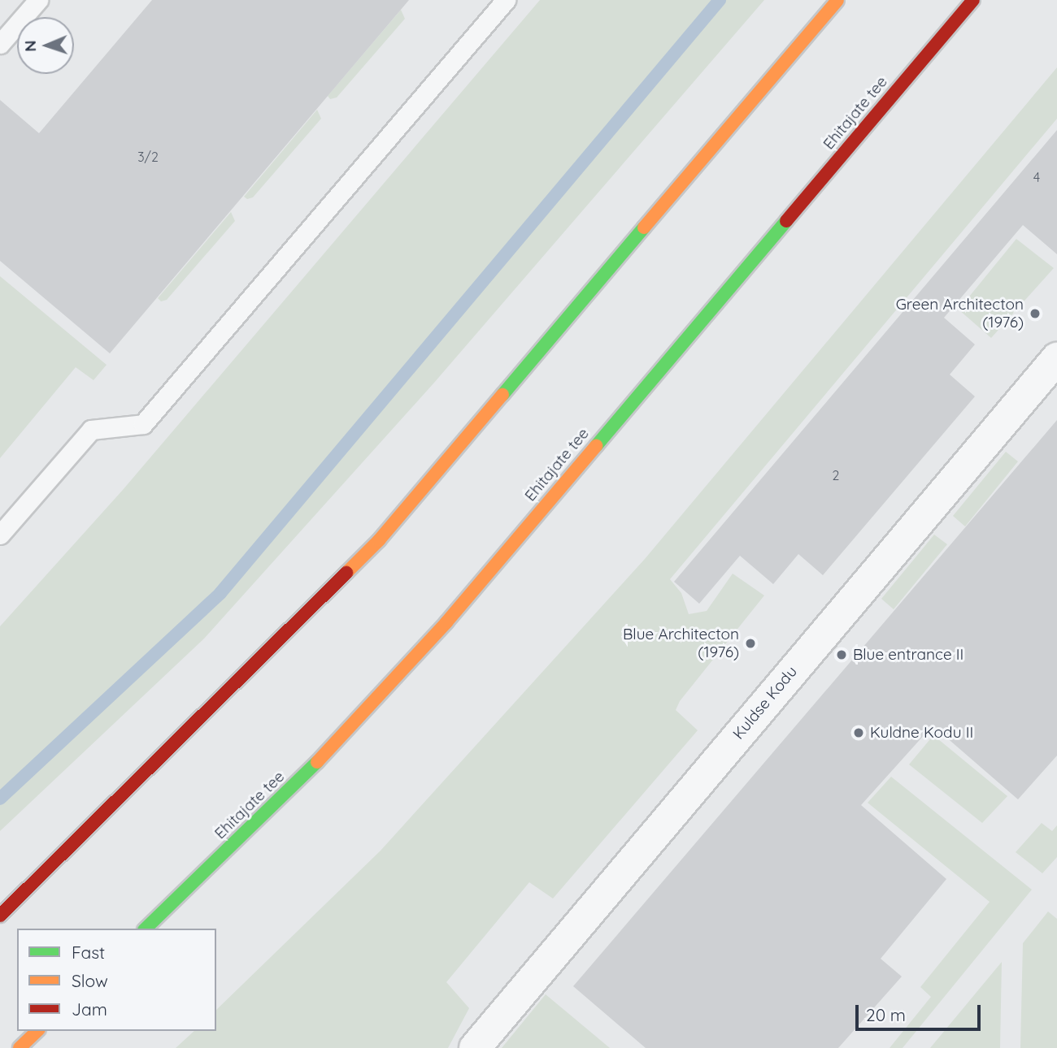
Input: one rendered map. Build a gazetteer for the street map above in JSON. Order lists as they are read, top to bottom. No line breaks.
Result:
{"streets":{"highway":["Ehitajate tee"],"street":["Kuldse Kodu"]},"places":["Green Architecton (1976)","Blue Architecton (1976)","Blue entrance II","Kuldne Kodu II"],"house_numbers":["3/2","4","2"],"legend":["Fast","Slow","Jam"],"scale_bar":"20 m","north":"left"}
